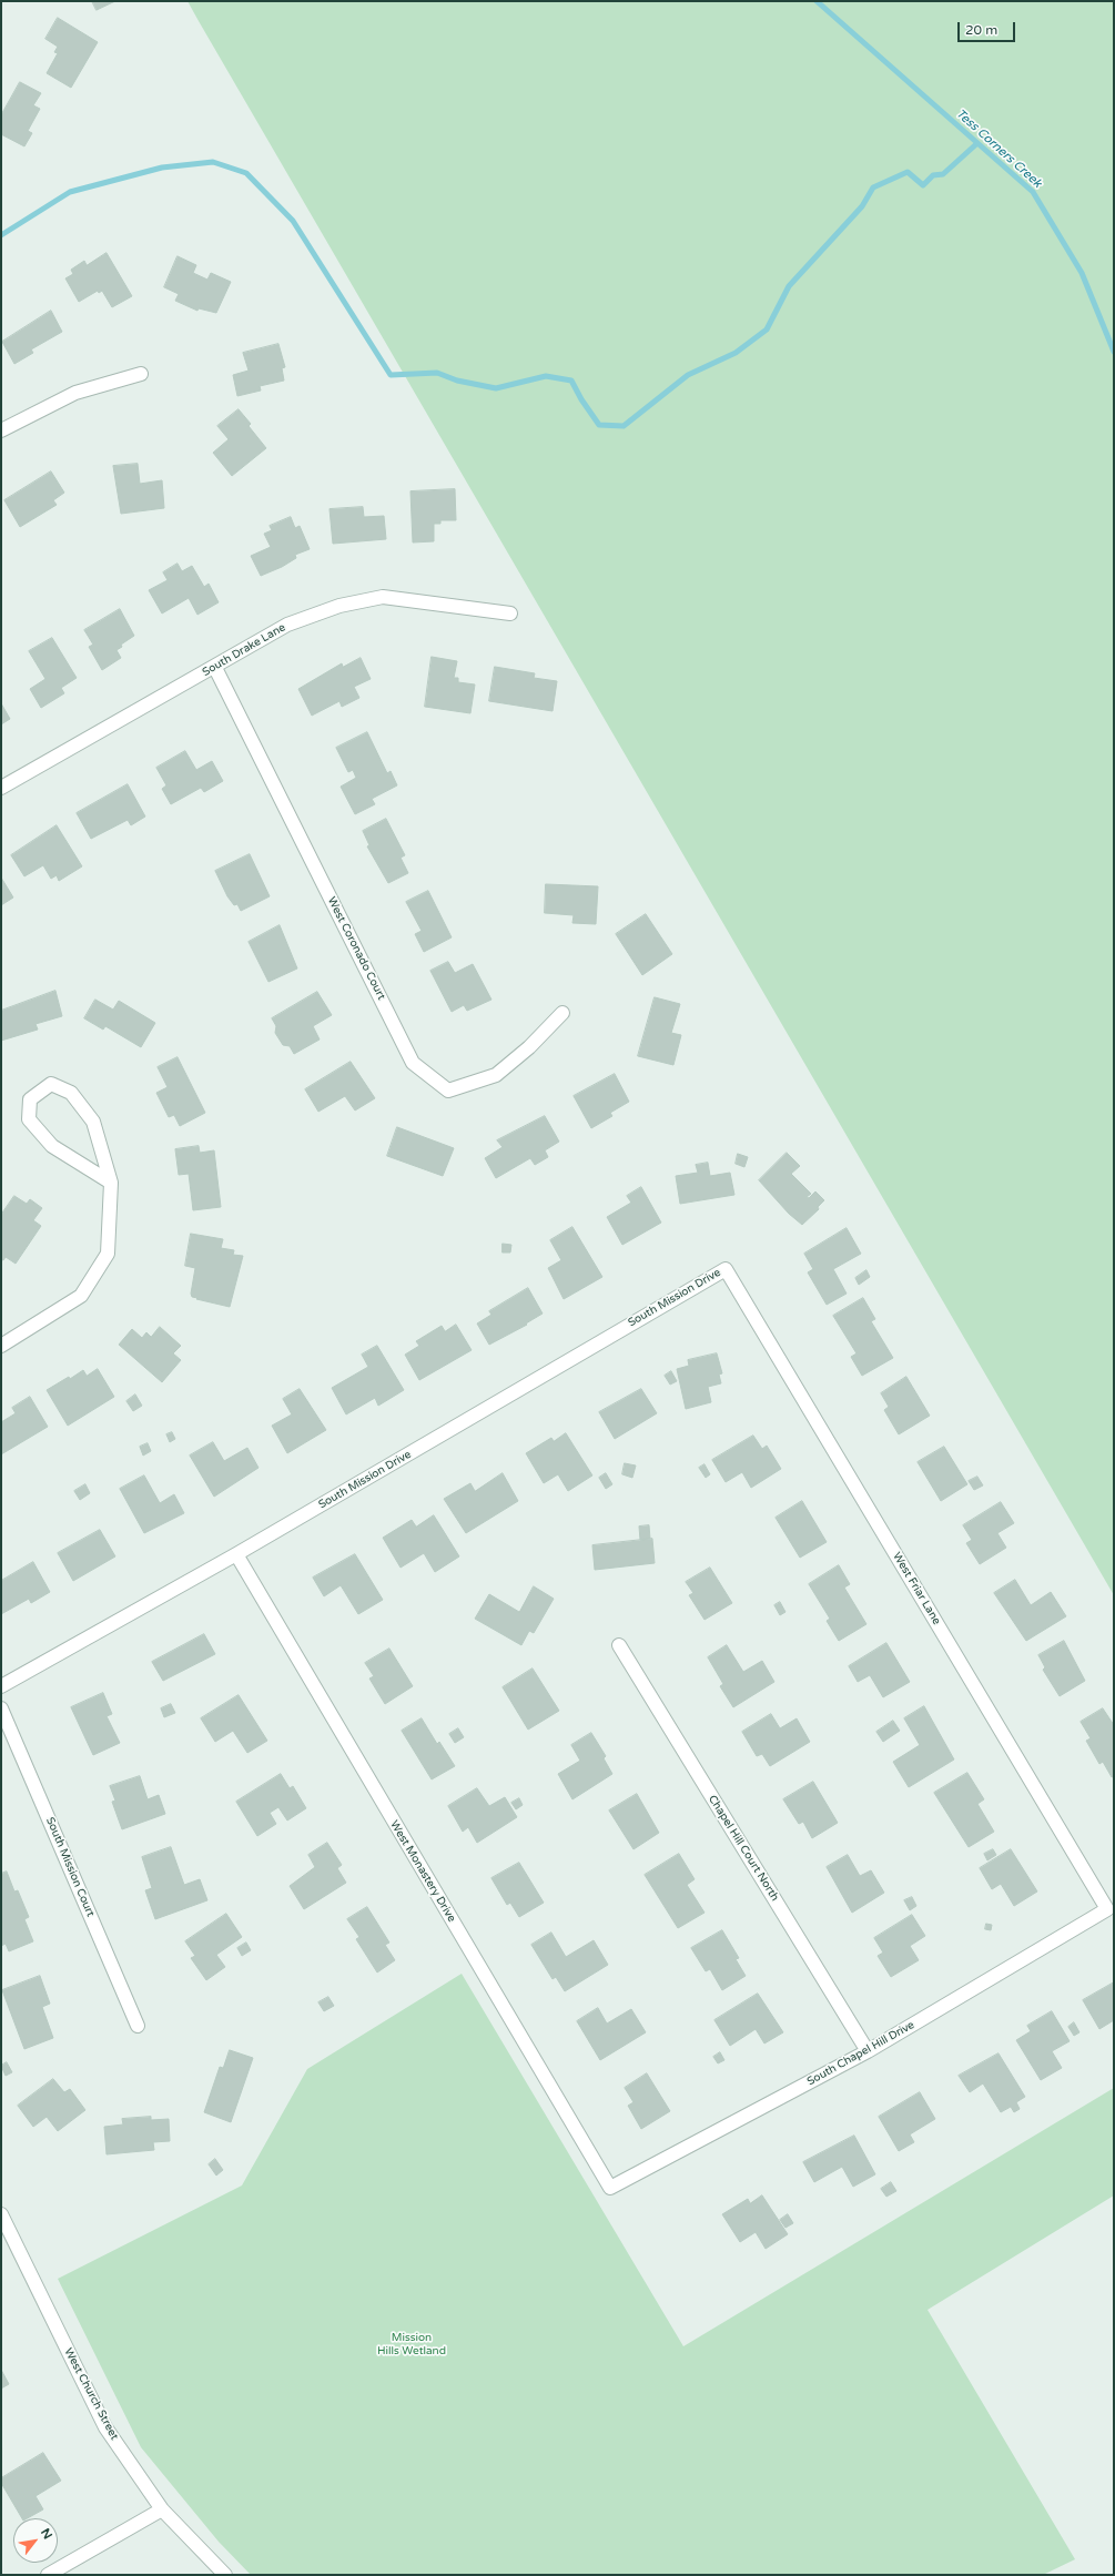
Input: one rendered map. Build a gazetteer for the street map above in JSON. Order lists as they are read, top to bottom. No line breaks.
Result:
{"streets":{"street":["South Drake Lane","West Coronado Court","South Mission Drive","West Friar Lane","Chapel Hill Court North","South Mission Court","West Monastery Drive","South Chapel Hill Drive","West Church Street"]},"crossings":[["South Drake Lane","West Coronado Court"],["South Mission Drive","West Friar Lane"],["South Mission Drive","West Monastery Drive"],["West Friar Lane","South Chapel Hill Drive"],["Chapel Hill Court North","South Chapel Hill Drive"],["West Monastery Drive","South Chapel Hill Drive"]],"water":["Tess Corners Creek"],"parks":["Mission Hills Wetland"],"scale_bar":"20 m","north":"top right"}
